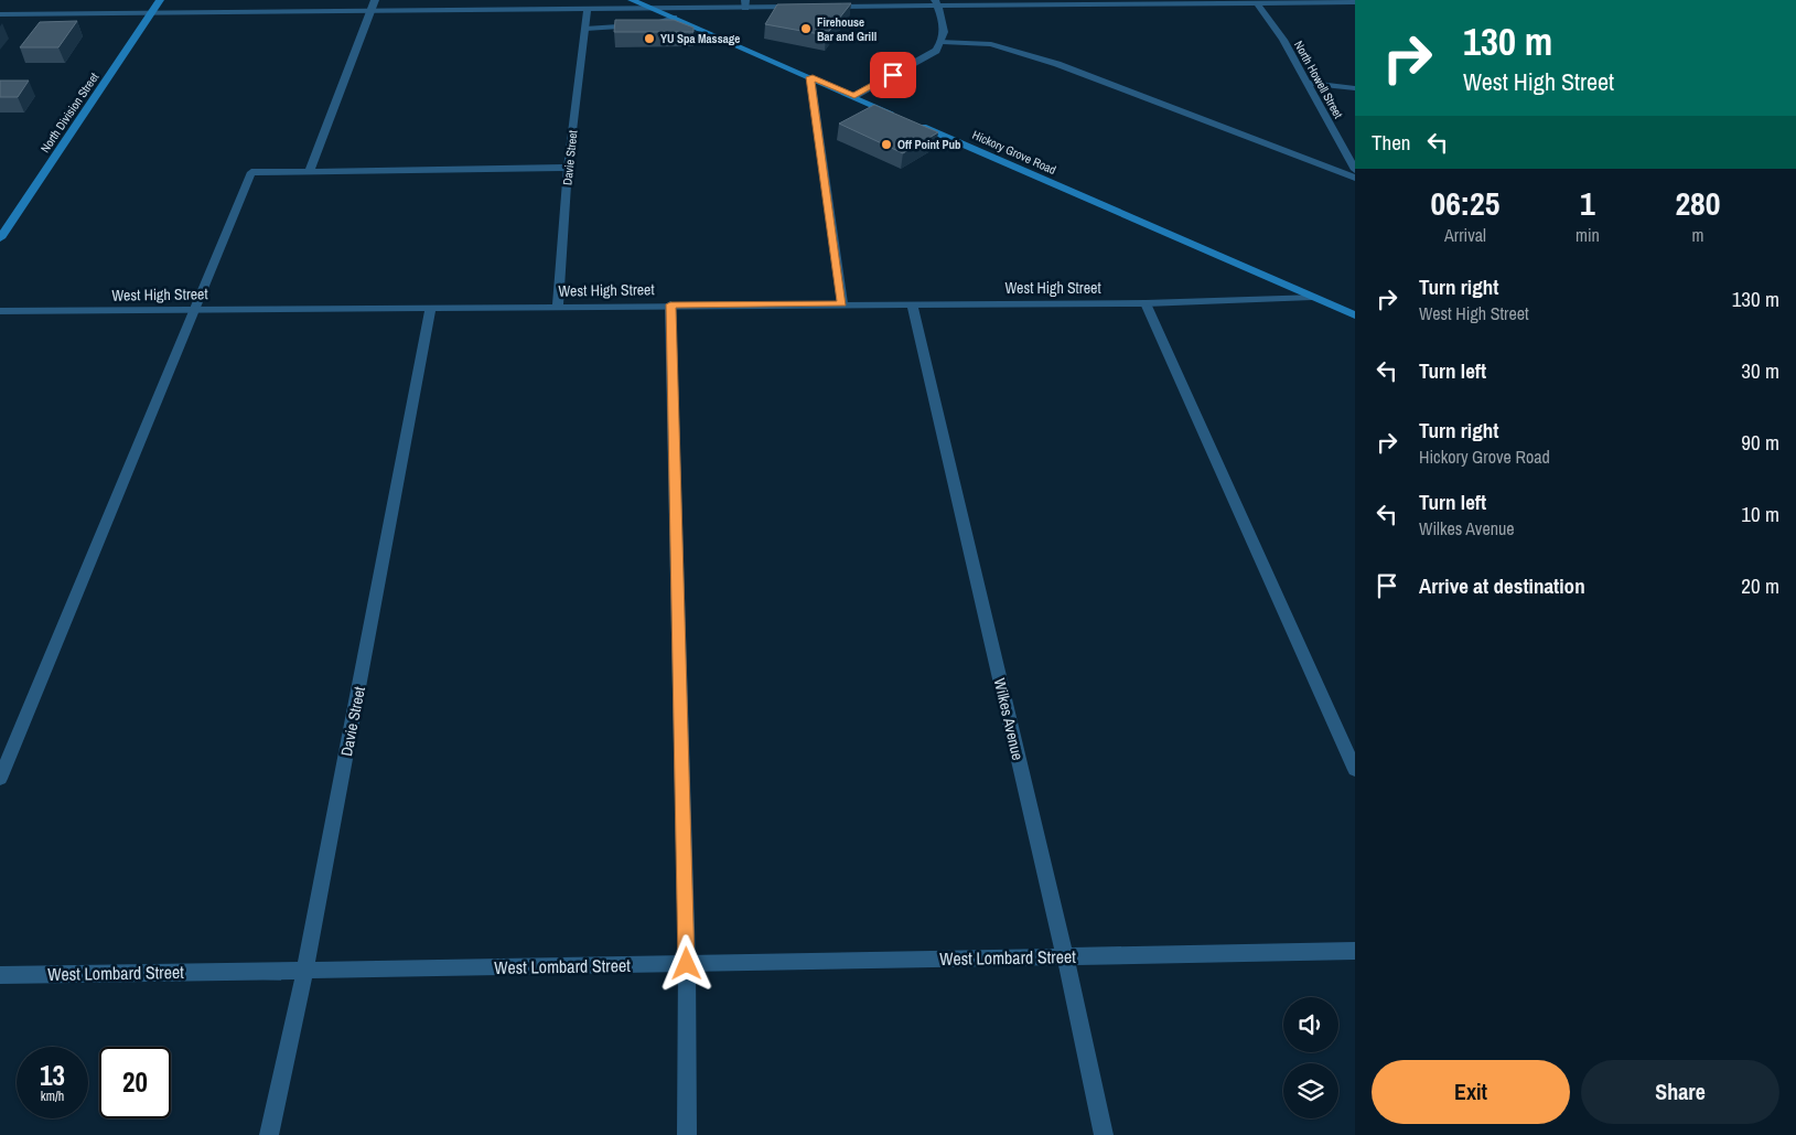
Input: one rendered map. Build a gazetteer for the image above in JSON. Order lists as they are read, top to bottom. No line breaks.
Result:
{"streets":{"main road":["North Division Street","Hickory Grove Road"],"street":["North Howell Street","Davie Street","West High Street","Wilkes Avenue","West Lombard Street"]},"crossings":[["Hickory Grove Road","West High Street"],["Davie Street","West High Street"],["Davie Street","West Lombard Street"],["West High Street","Wilkes Avenue"],["Wilkes Avenue","West Lombard Street"]],"places":["Firehouse Bar and Grill","YU Spa Massage","Off Point Pub"],"page":{"turn":["130 m","West High Street"],"then":"Then","eta":["06:25","Arrival","1","min","280","m"],"list":[{"name":"Turn right","note":"West High Street","value":"130 m"},{"name":"Turn left","value":"30 m"},{"name":"Turn right","note":"Hickory Grove Road","value":"90 m"},{"name":"Turn left","note":"Wilkes Avenue","value":"10 m"},{"name":"Arrive at destination","value":"20 m"}],"speed":"13 km/h","limit":"20","buttons":["Exit","Share"]}}
